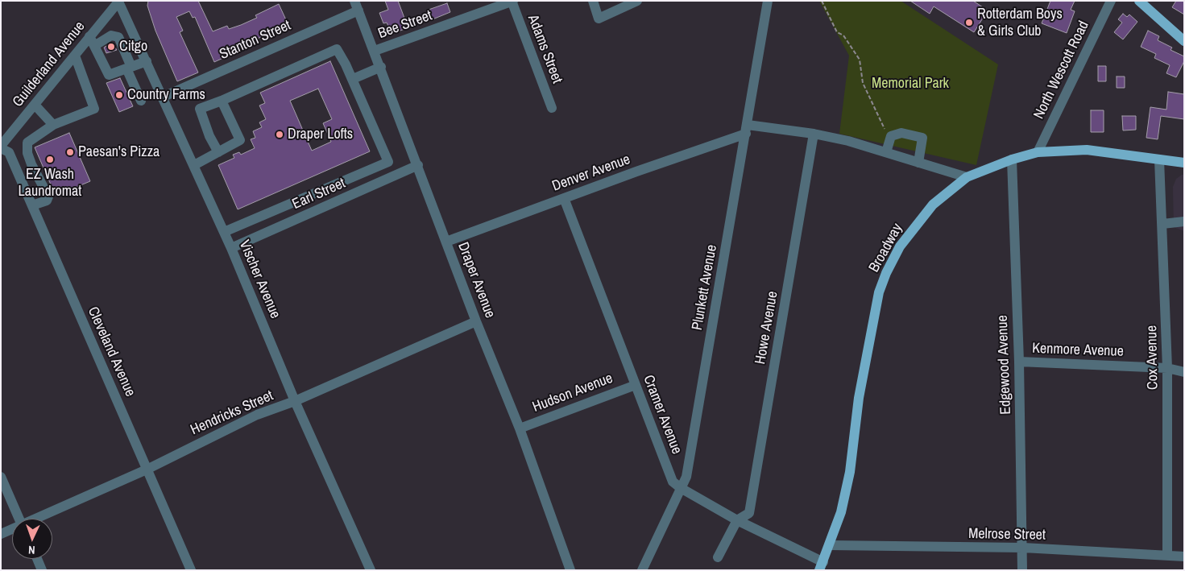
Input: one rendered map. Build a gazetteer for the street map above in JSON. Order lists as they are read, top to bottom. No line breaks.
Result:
{"streets":{"main road":["Broadway"],"street":["Bee Street","Stanton Street","Adams Street","Guilderland Avenue","North Wescott Road","Denver Avenue","Earl Street","Vischer Avenue","Draper Avenue","Plunkett Avenue","Howe Avenue","Kenmore Avenue","Cleveland Avenue","Cox Avenue","Edgewood Avenue","Hudson Avenue","Hendricks Street","Cramer Avenue","Melrose Street"]},"crossings":[["Bee Street","Adams Street"],["Bee Street","Draper Avenue"],["Stanton Street","Vischer Avenue"],["Stanton Street","Draper Avenue"],["Guilderland Avenue","Vischer Avenue"],["Guilderland Avenue","Cleveland Avenue"],["North Wescott Road","Broadway"],["Denver Avenue","Broadway"],["Denver Avenue","Draper Avenue"],["Denver Avenue","Plunkett Avenue"],["Denver Avenue","Howe Avenue"],["Denver Avenue","Cramer Avenue"],["Earl Street","Vischer Avenue"],["Earl Street","Draper Avenue"],["Broadway","Cox Avenue"],["Broadway","Edgewood Avenue"],["Broadway","Cramer Avenue"],["Broadway","Melrose Street"],["Vischer Avenue","Hendricks Street"],["Draper Avenue","Hudson Avenue"],["Draper Avenue","Hendricks Street"],["Plunkett Avenue","Cramer Avenue"],["Howe Avenue","Cramer Avenue"],["Kenmore Avenue","Cox Avenue"],["Kenmore Avenue","Edgewood Avenue"],["Cleveland Avenue","Hendricks Street"],["Cox Avenue","Melrose Street"],["Edgewood Avenue","Melrose Street"],["Hudson Avenue","Cramer Avenue"]],"parks":["Memorial Park"],"places":["Rotterdam Boys & Girls Club","Citgo","Country Farms","Draper Lofts","Paesan's Pizza","EZ Wash Laundromat"],"north":"bottom"}
